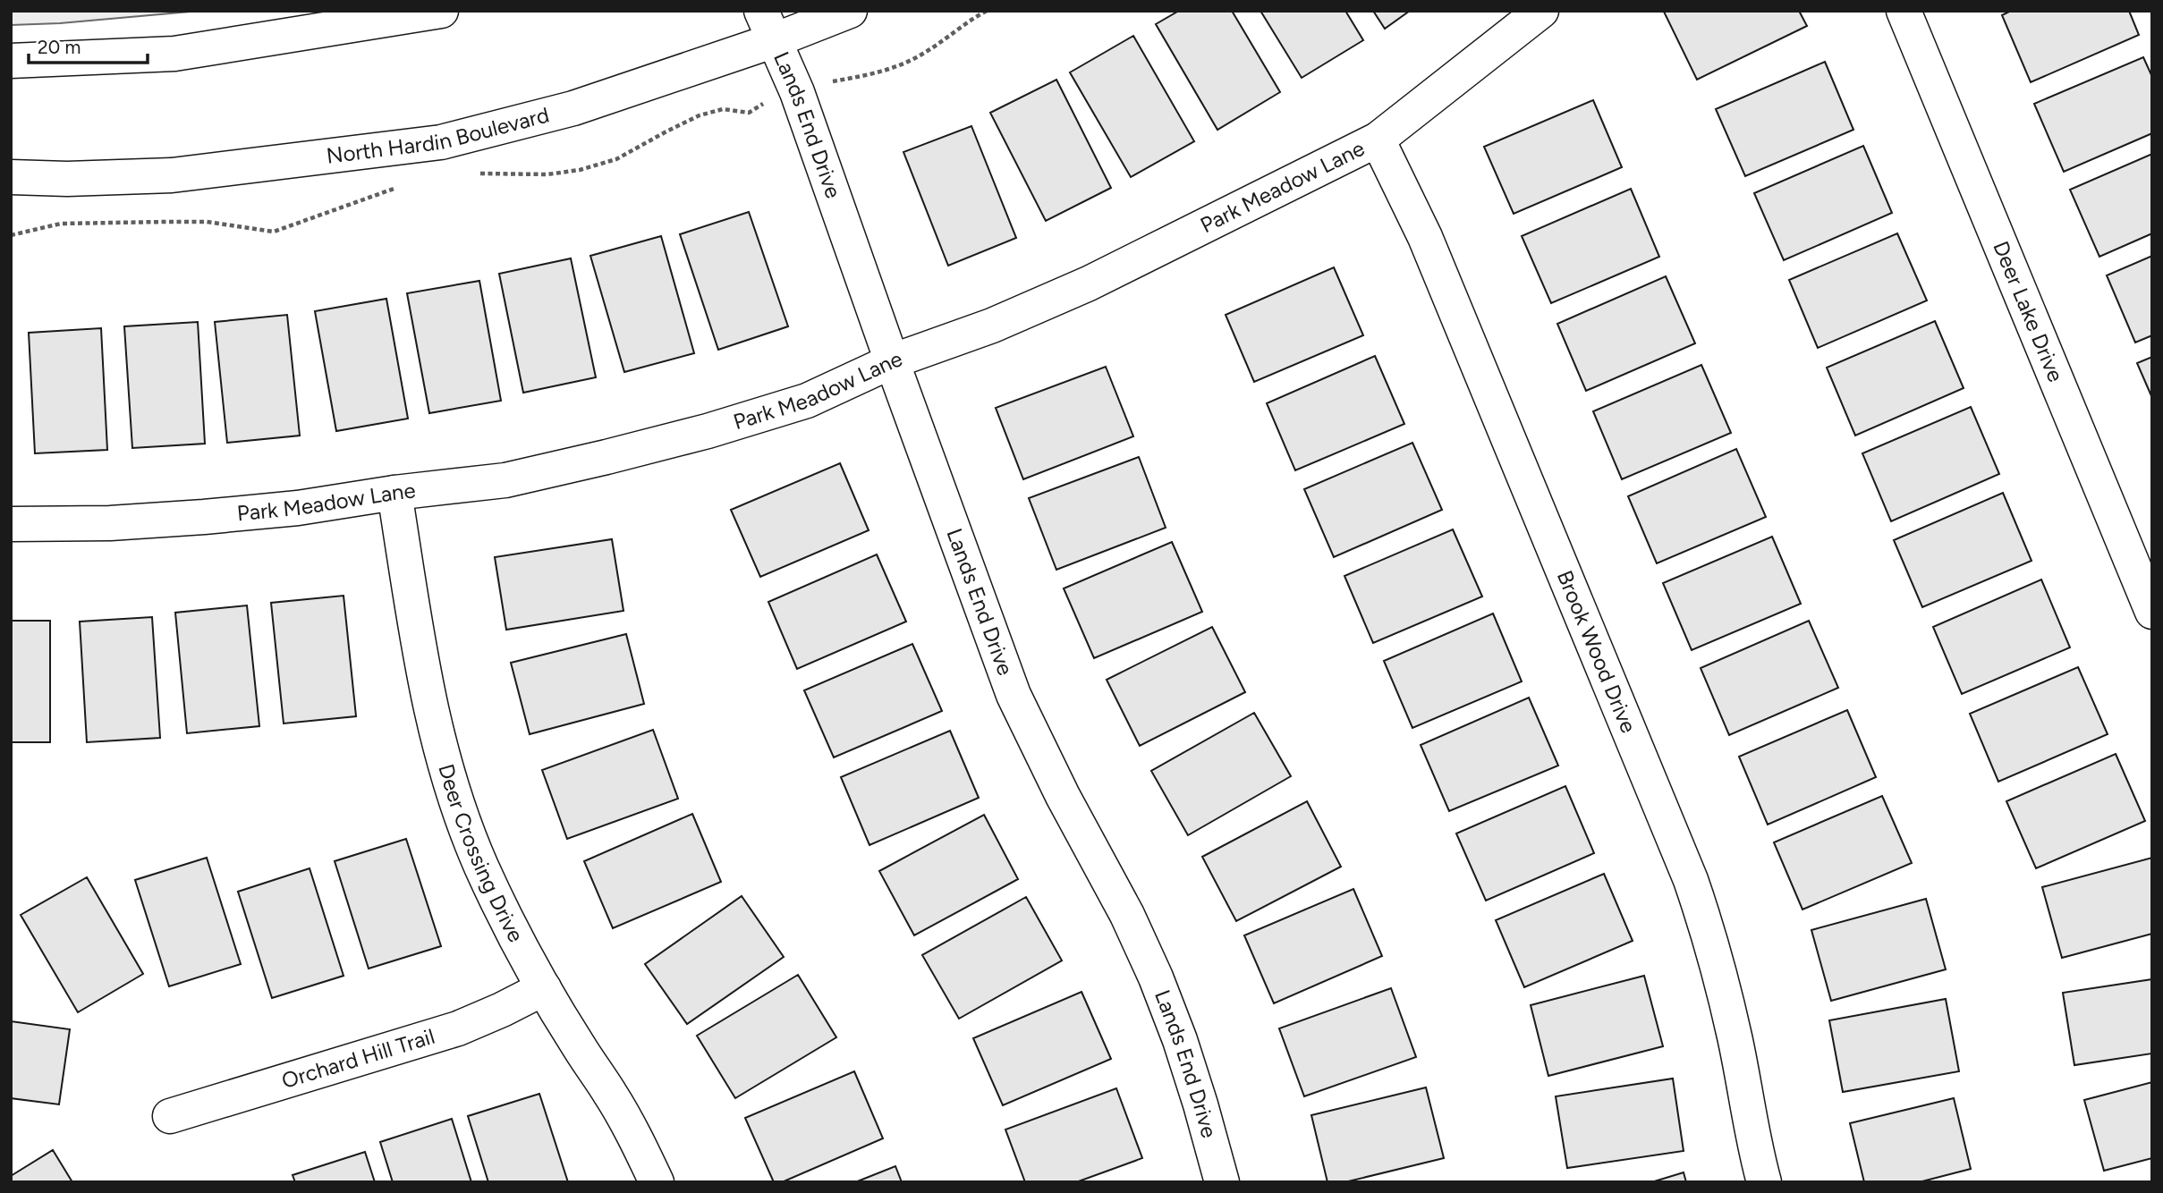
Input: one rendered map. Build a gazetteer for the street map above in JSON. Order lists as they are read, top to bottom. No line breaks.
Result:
{"streets":{"street":["Lands End Drive","North Hardin Boulevard","Park Meadow Lane","Deer Lake Drive","Brook Wood Drive","Deer Crossing Drive","Orchard Hill Trail"]},"crossings":[["Lands End Drive","North Hardin Boulevard"],["Lands End Drive","Park Meadow Lane"],["Park Meadow Lane","Brook Wood Drive"],["Park Meadow Lane","Deer Crossing Drive"],["Deer Crossing Drive","Orchard Hill Trail"]],"scale_bar":"20 m"}
